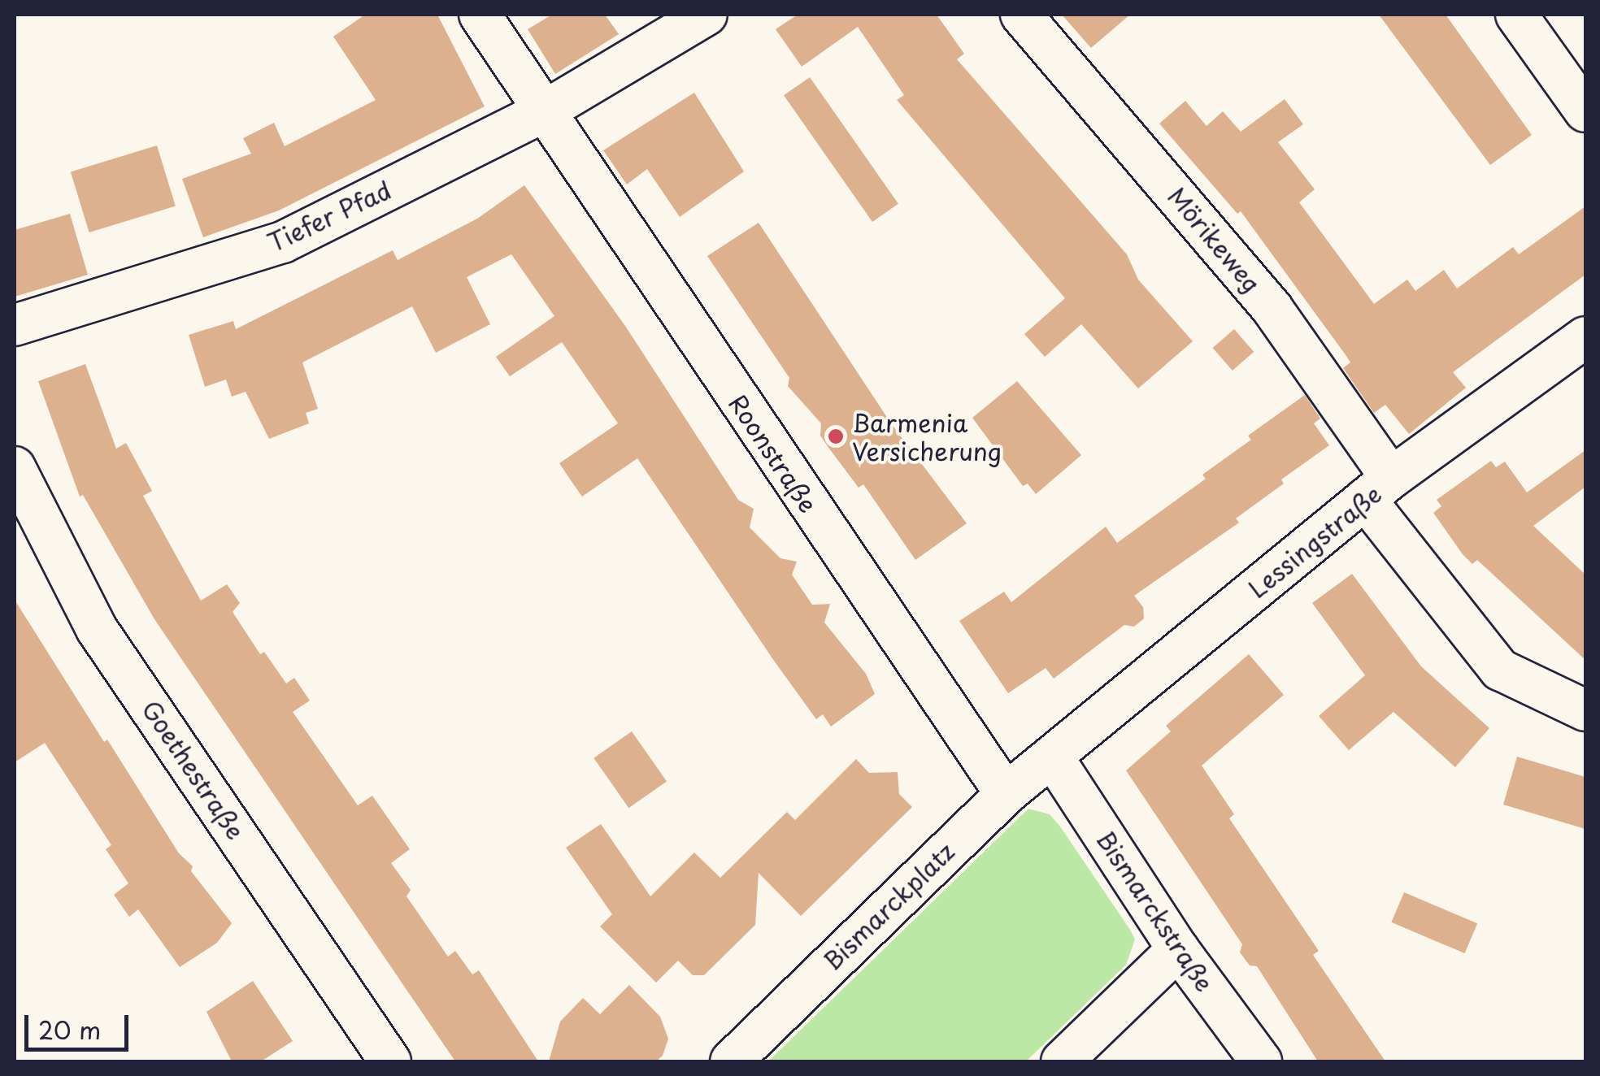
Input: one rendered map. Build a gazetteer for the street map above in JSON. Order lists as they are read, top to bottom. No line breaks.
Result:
{"streets":{"street":["Tiefer Pfad","Mörikeweg","Roonstraße","Lessingstraße","Goethestraße","Bismarckplatz","Bismarckstraße"]},"crossings":[["Tiefer Pfad","Roonstraße"],["Mörikeweg","Lessingstraße"],["Roonstraße","Bismarckplatz"],["Lessingstraße","Bismarckplatz"],["Lessingstraße","Bismarckstraße"],["Bismarckplatz","Bismarckstraße"]],"places":["Barmenia Versicherung"],"scale_bar":"20 m"}
